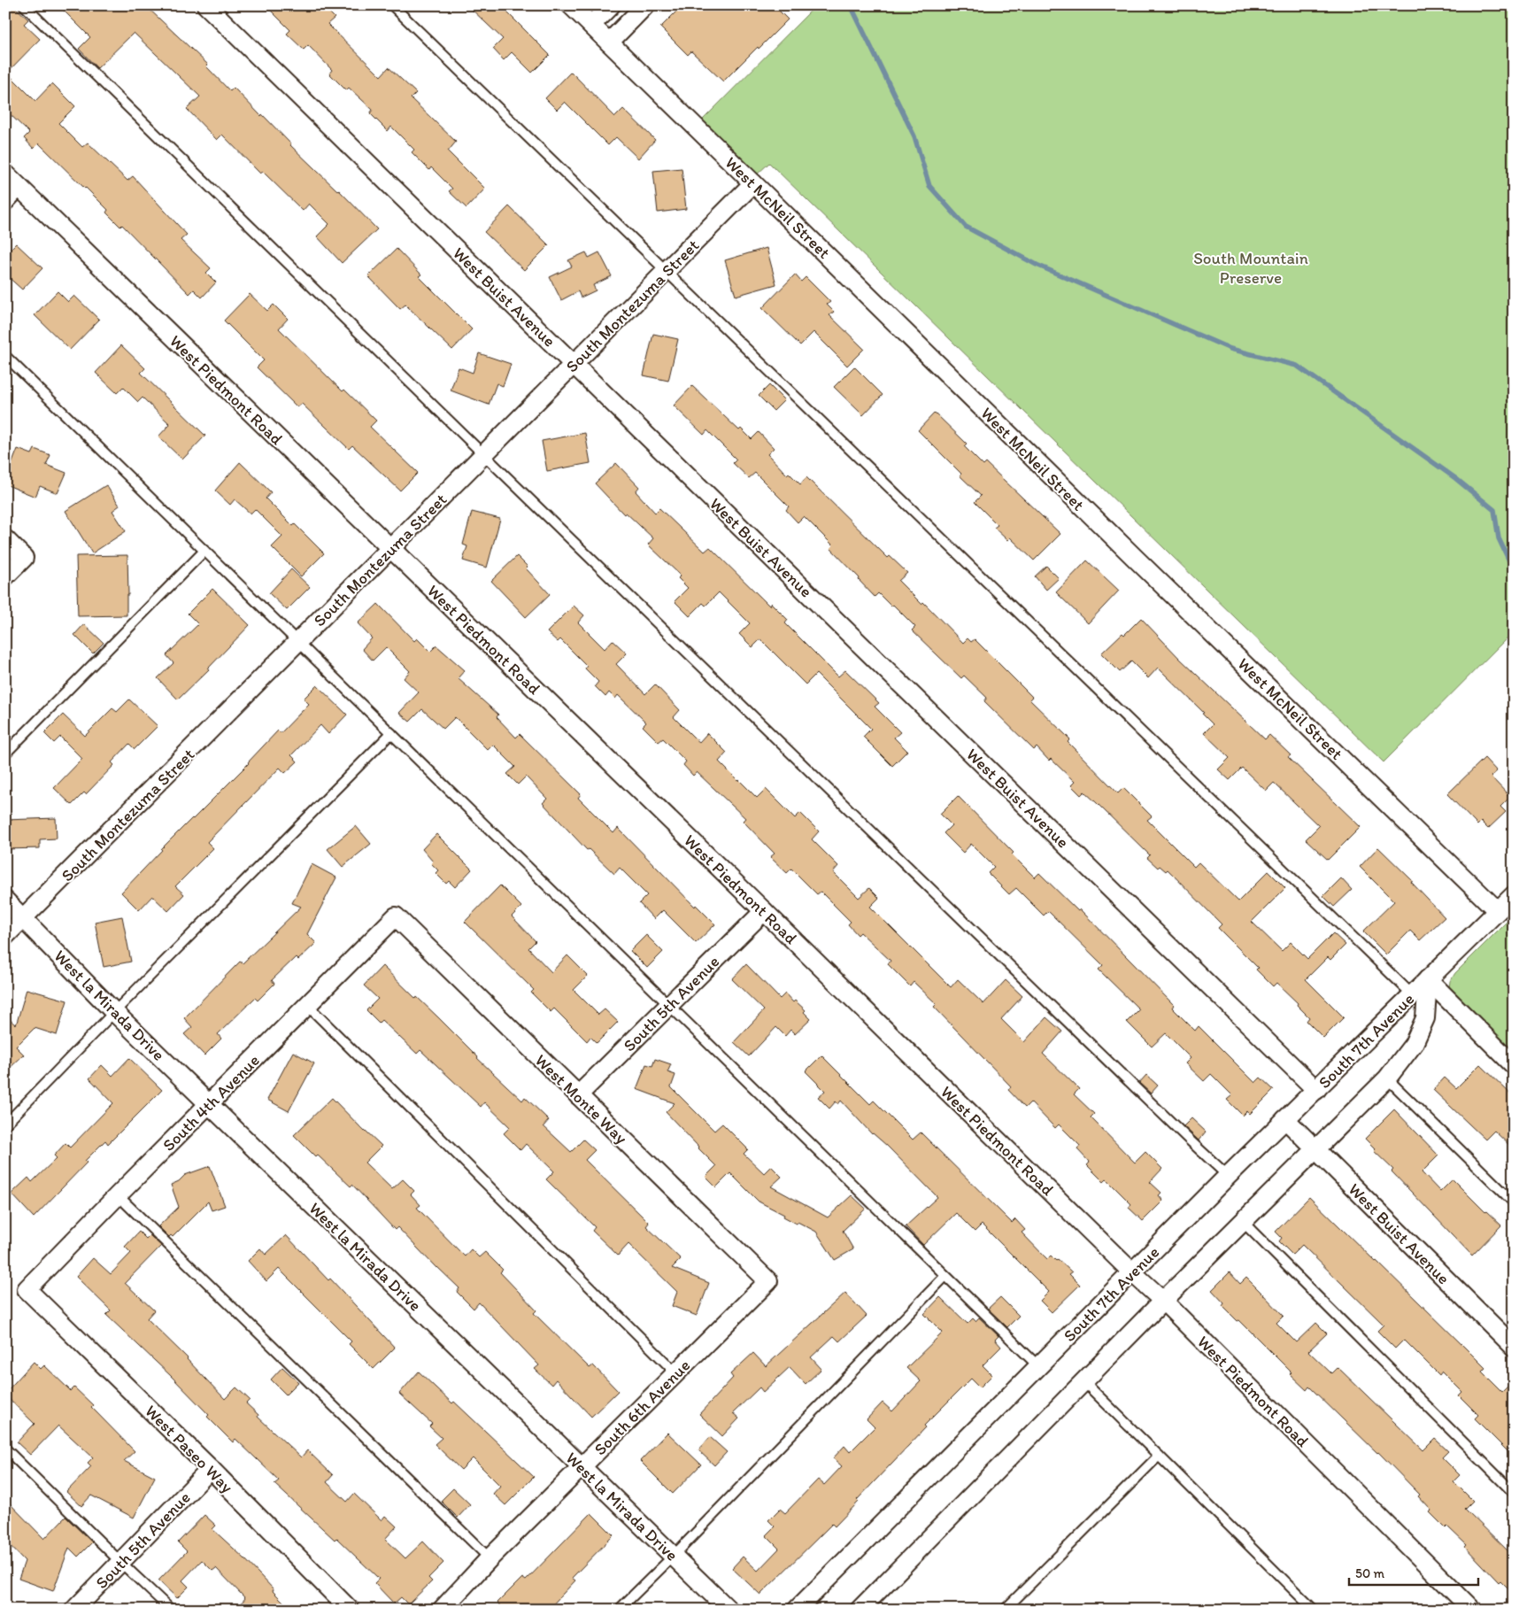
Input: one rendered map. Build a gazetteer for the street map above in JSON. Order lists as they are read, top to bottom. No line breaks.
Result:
{"streets":{"street":["West McNeil Street","West Buist Avenue","South Montezuma Street","West Piedmont Road","South 5th Avenue","West la Mirada Drive","South 7th Avenue","West Monte Way","South 4th Avenue","South 6th Avenue","West Paseo Way"]},"crossings":[["West McNeil Street","South Montezuma Street"],["West McNeil Street","South 7th Avenue"],["West Buist Avenue","South Montezuma Street"],["West Buist Avenue","South 7th Avenue"],["South Montezuma Street","West Piedmont Road"],["South Montezuma Street","West la Mirada Drive"],["West Piedmont Road","South 5th Avenue"],["West Piedmont Road","South 7th Avenue"],["South 5th Avenue","West Monte Way"],["South 5th Avenue","West Paseo Way"],["West la Mirada Drive","South 4th Avenue"],["West la Mirada Drive","South 6th Avenue"],["West Monte Way","South 4th Avenue"],["West Monte Way","South 6th Avenue"],["South 4th Avenue","West Paseo Way"]],"parks":["South Mountain Preserve"],"scale_bar":"50 m"}
